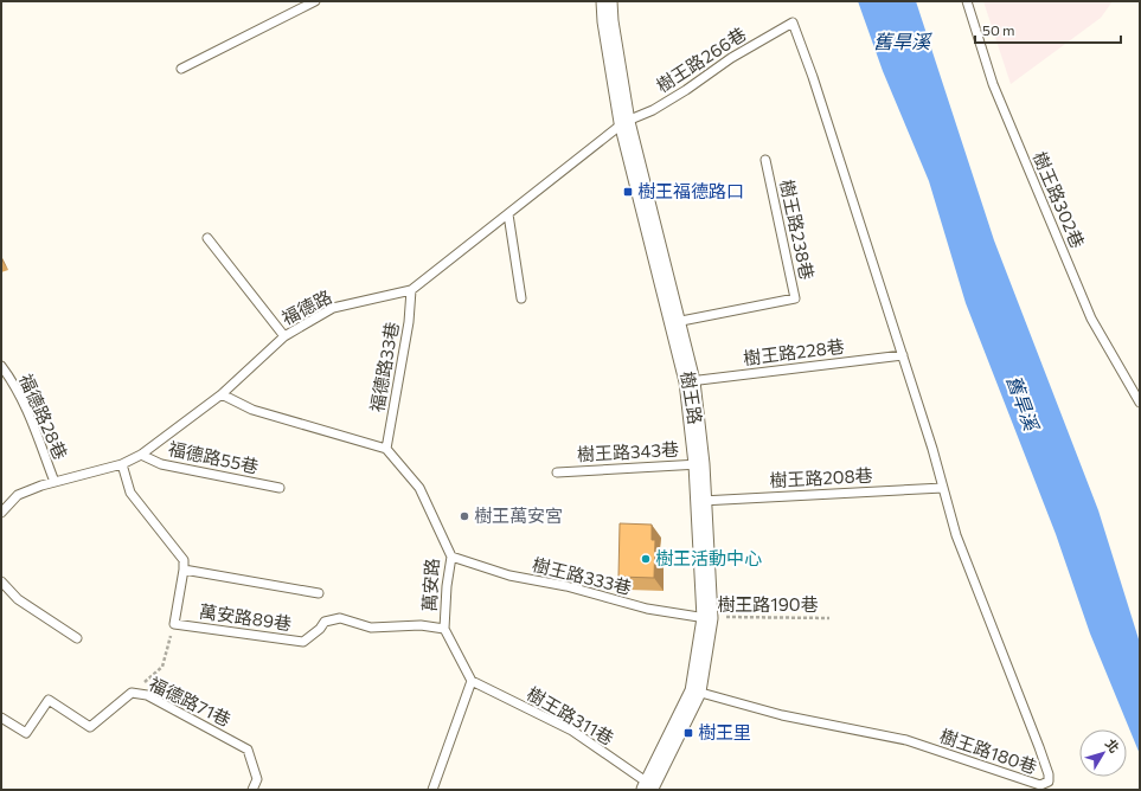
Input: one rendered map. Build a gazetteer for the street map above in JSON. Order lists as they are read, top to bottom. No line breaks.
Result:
{"streets":{"street":["樹王路"],"lane":["樹王路266巷","樹王路302巷","樹王路238巷","福德路","樹王路228巷","福德路33巷","福德路28巷","樹王路343巷","福德路55巷","樹王路208巷","樹王路333巷","萬安路","萬安路89巷","福德路71巷","樹王路311巷","樹王路180巷"],"path":["樹王路190巷"]},"crossings":[["樹王路266巷","福德路"],["樹王路266巷","樹王路228巷"],["樹王路266巷","樹王路"],["樹王路238巷","樹王路"],["福德路","福德路33巷"],["福德路","樹王路"],["福德路","福德路28巷"],["福德路","福德路55巷"],["樹王路228巷","樹王路"],["福德路33巷","萬安路"],["樹王路","樹王路343巷"],["樹王路","樹王路208巷"],["樹王路","樹王路333巷"],["樹王路","樹王路190巷"],["樹王路","樹王路311巷"],["樹王路","樹王路180巷"],["樹王路208巷","樹王路180巷"],["樹王路333巷","萬安路"],["樹王路333巷","樹王路190巷"],["萬安路","萬安路89巷"],["萬安路","樹王路311巷"]],"water":["舊旱溪"],"places":{"transit":["樹王福德路口","樹王里"],"other":["樹王萬安宮","樹王活動中心"]},"scale_bar":"50 m","north":"top right"}
